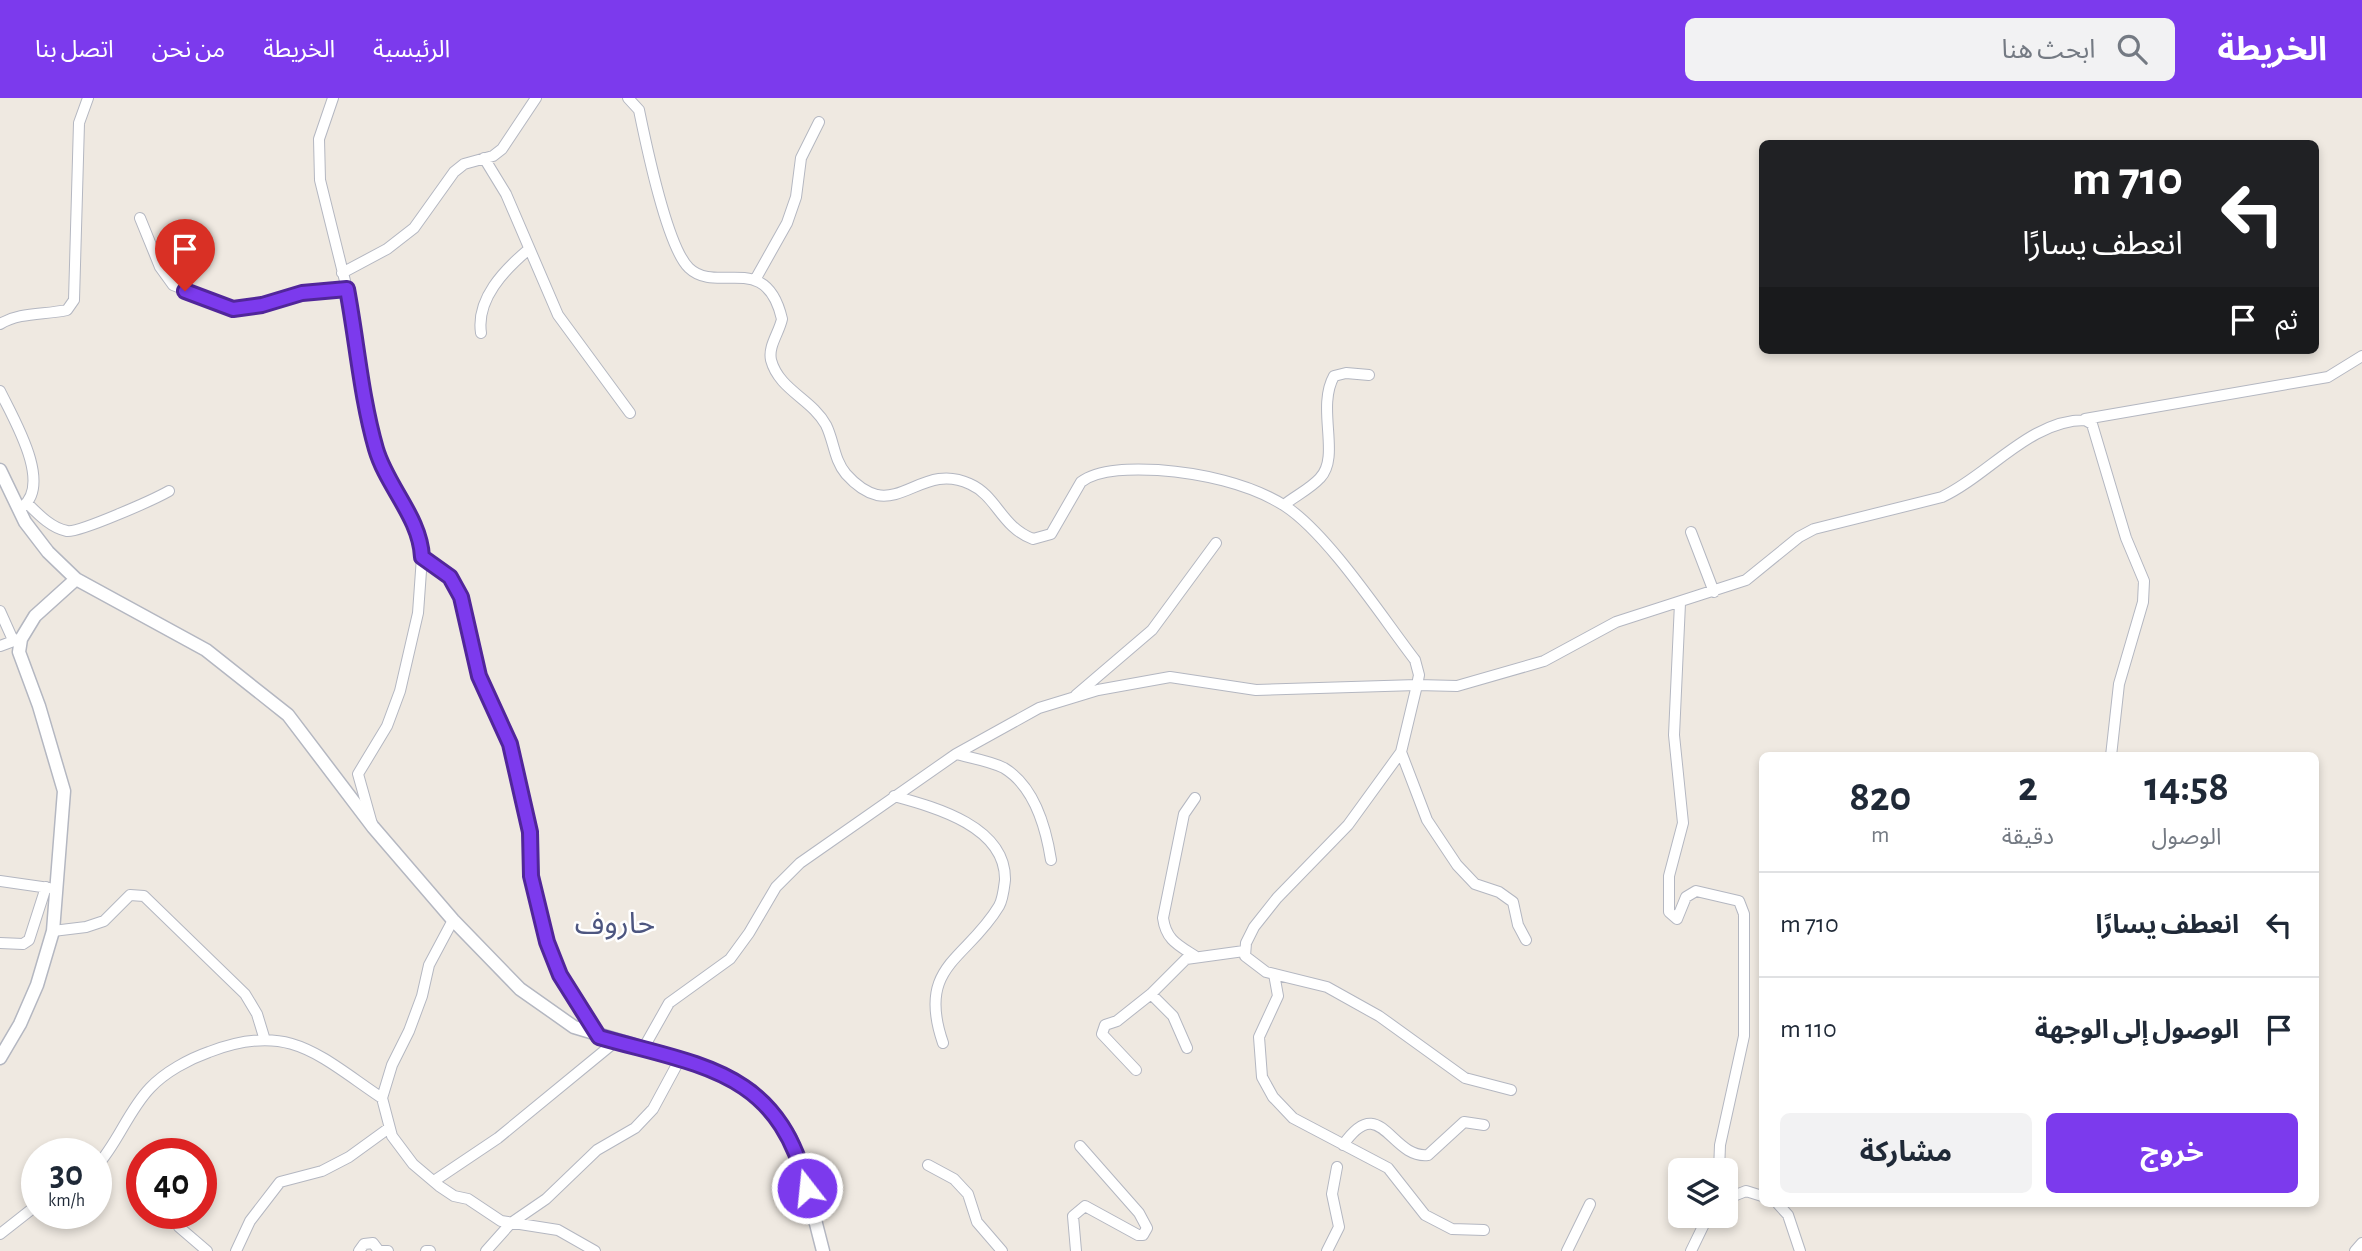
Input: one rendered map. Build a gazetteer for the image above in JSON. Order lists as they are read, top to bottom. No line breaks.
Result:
{"districts":["حاروف"],"page":{"header":"الخريطة","search":"ابحث هنا","nav":["الرئيسية","الخريطة","من نحن","اتصل بنا"],"turn":["710 m","انعطف يسارًا"],"then":"ثم","eta":["14:58","الوصول","2","دقيقة","820","m"],"list":[{"name":"انعطف يسارًا","value":"710 m"},{"name":"الوصول إلى الوجهة","value":"110 m"}],"buttons":["خروج","مشاركة"],"speed":"30 km/h","limit":"40"}}
